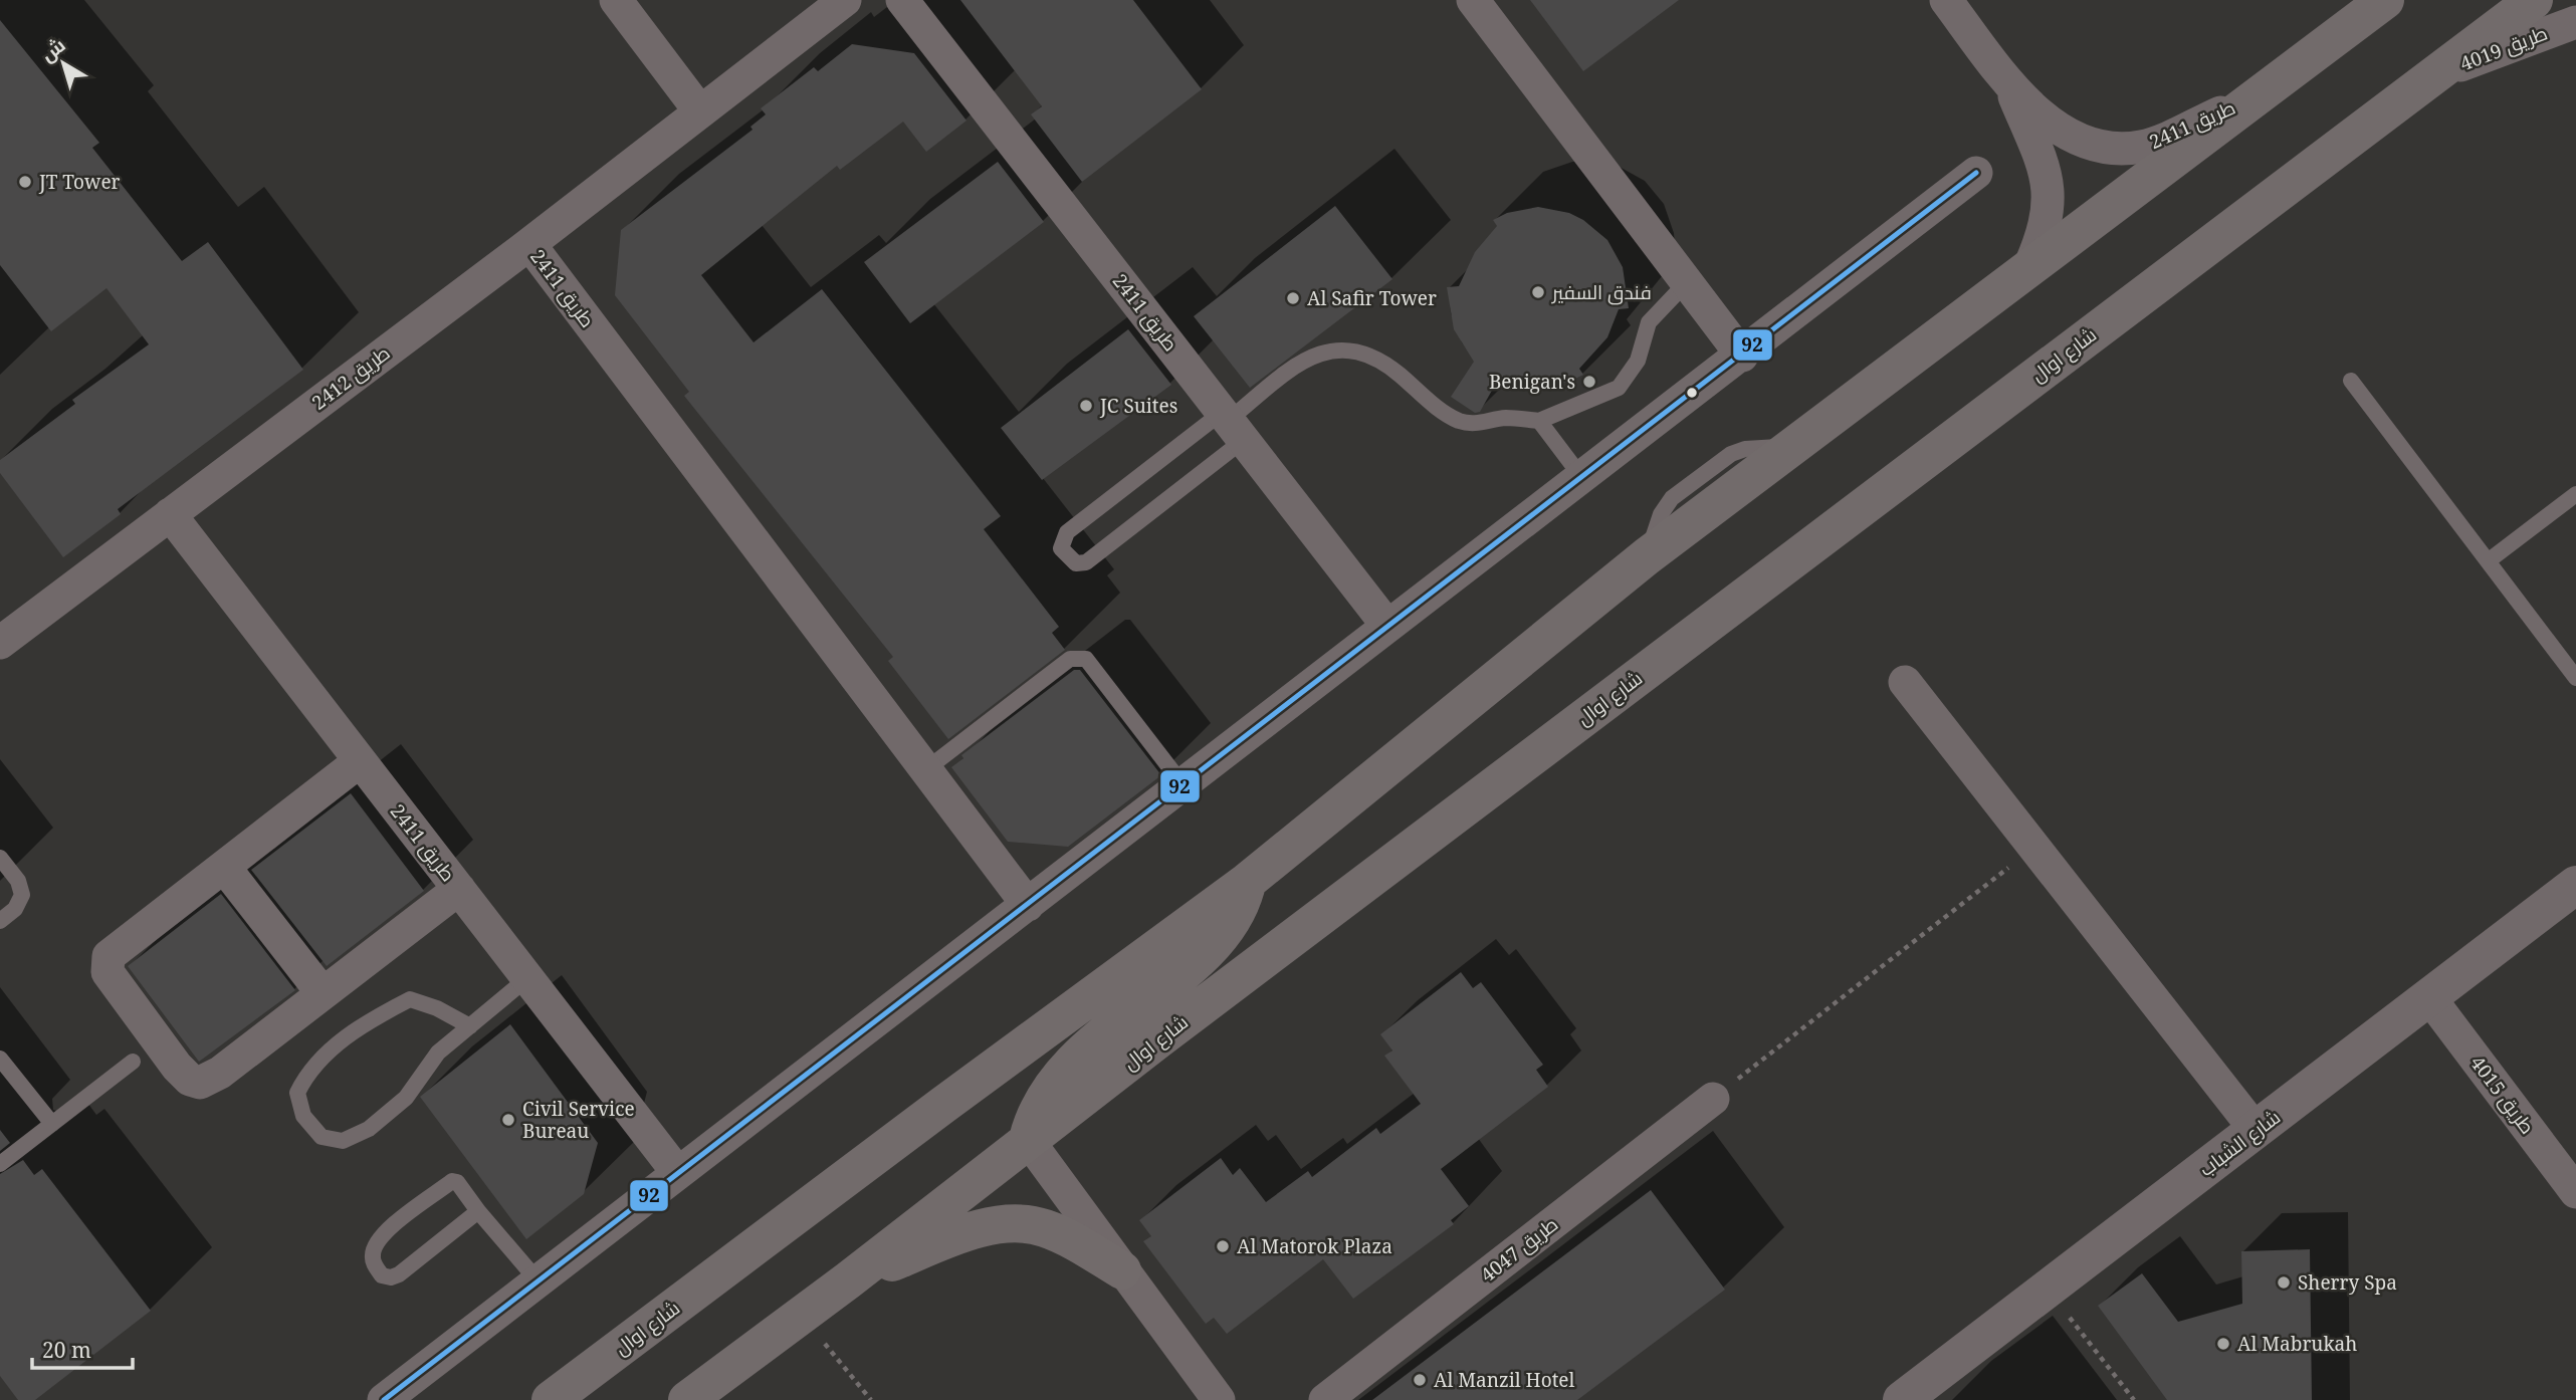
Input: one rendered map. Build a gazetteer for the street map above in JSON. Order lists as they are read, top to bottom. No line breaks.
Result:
{"streets":{"main road":["شارع اوال"],"street":["طريق 4019","طريق 2411","طريق 2412","طريق 4015","شارع الشباب","طريق 4047"]},"crossings":[["طريق 4019","شارع اوال"],["طريق 2411","شارع اوال"],["طريق 2411","طريق 2412"],["طريق 4015","شارع الشباب"]],"places":["JT Tower","فندق السفير","Al Safir Tower","Benigan's","JC Suites","Civil Service Bureau","Al Matorok Plaza","Sherry Spa","Al Mabrukah","Al Manzil Hotel"],"lines":["transit line 92"],"scale_bar":"20 m","north":"top left"}
